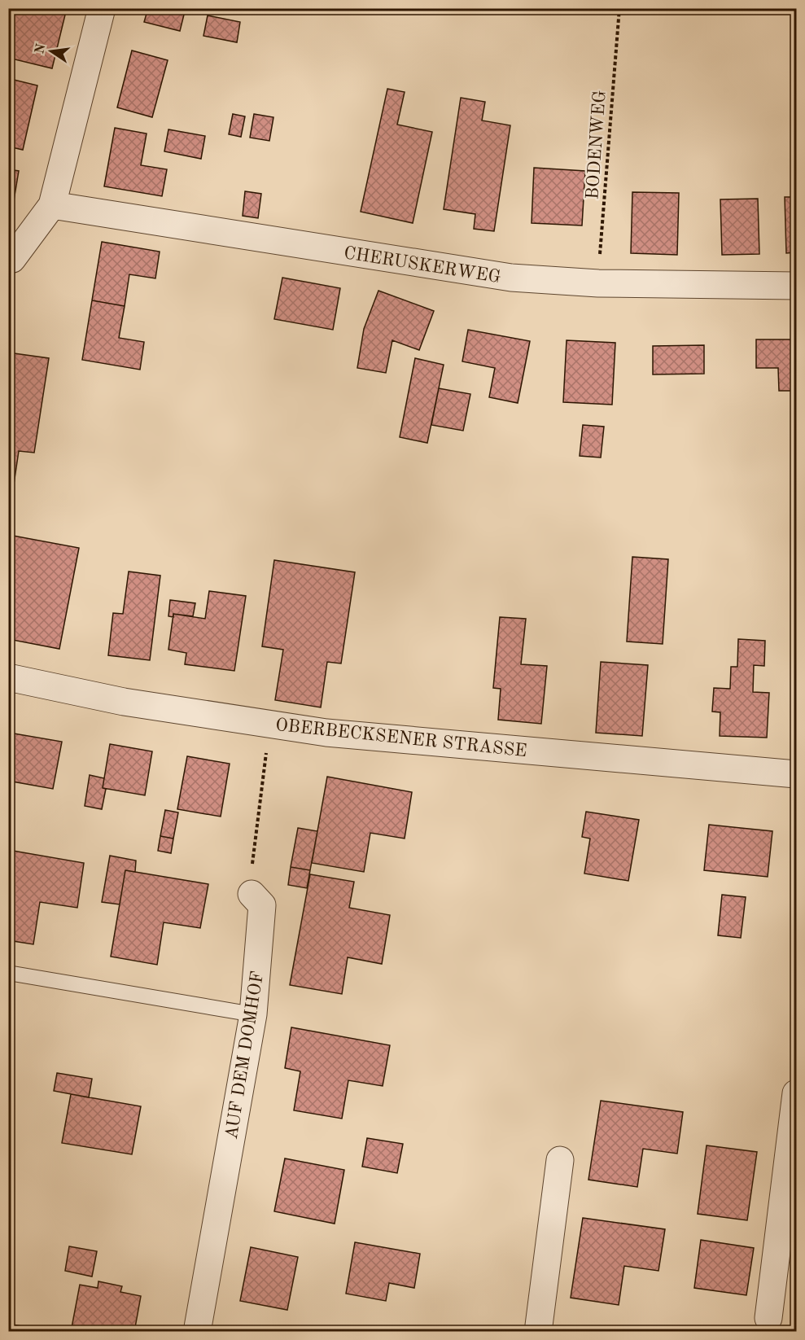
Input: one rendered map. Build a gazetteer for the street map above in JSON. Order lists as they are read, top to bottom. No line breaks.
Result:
{"streets":{"street":["CHERUSKERWEG","OBERBECKSENER STRASSE","AUF DEM DOMHOF"],"path":["BODENWEG"]},"crossings":[["BODENWEG","CHERUSKERWEG"]],"north":"left"}
